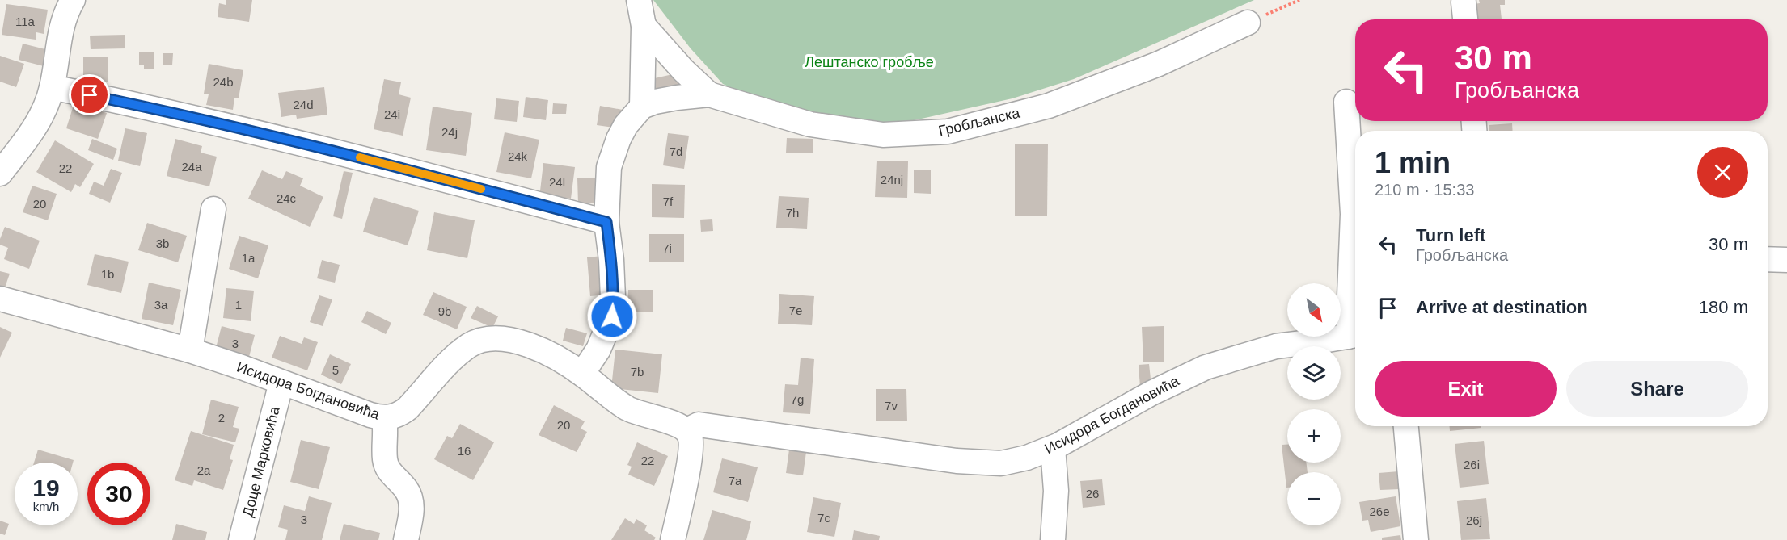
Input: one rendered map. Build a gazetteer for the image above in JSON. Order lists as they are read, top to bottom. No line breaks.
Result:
{"streets":{"street":["Гробљанска","Исидора Богдановића","Доце Марковића"]},"crossings":[["Исидора Богдановића","Доце Марковића"]],"parks":["Лештанско гробље"],"house_numbers":["11a","24b","24d","24i","24j","7d","24k","24a","22","24nj","24l","24c","7f","20","7h","3b","7i","1a","1b","3a","1","7e","9b","3","5","7b","7g","7v","2","20","16","22","26i","2a","7a","26","26e","7c","3","26j"],"north":"bottom right","page":{"turn":["30 m","Гробљанска"],"heading":["1 min","210 m · 15:33"],"list":[{"name":"Turn left","note":"Гробљанска","value":"30 m"},{"name":"Arrive at destination","value":"180 m"}],"map_buttons":["+","−"],"buttons":["Exit","Share"],"speed":"19 km/h","limit":"30"}}
